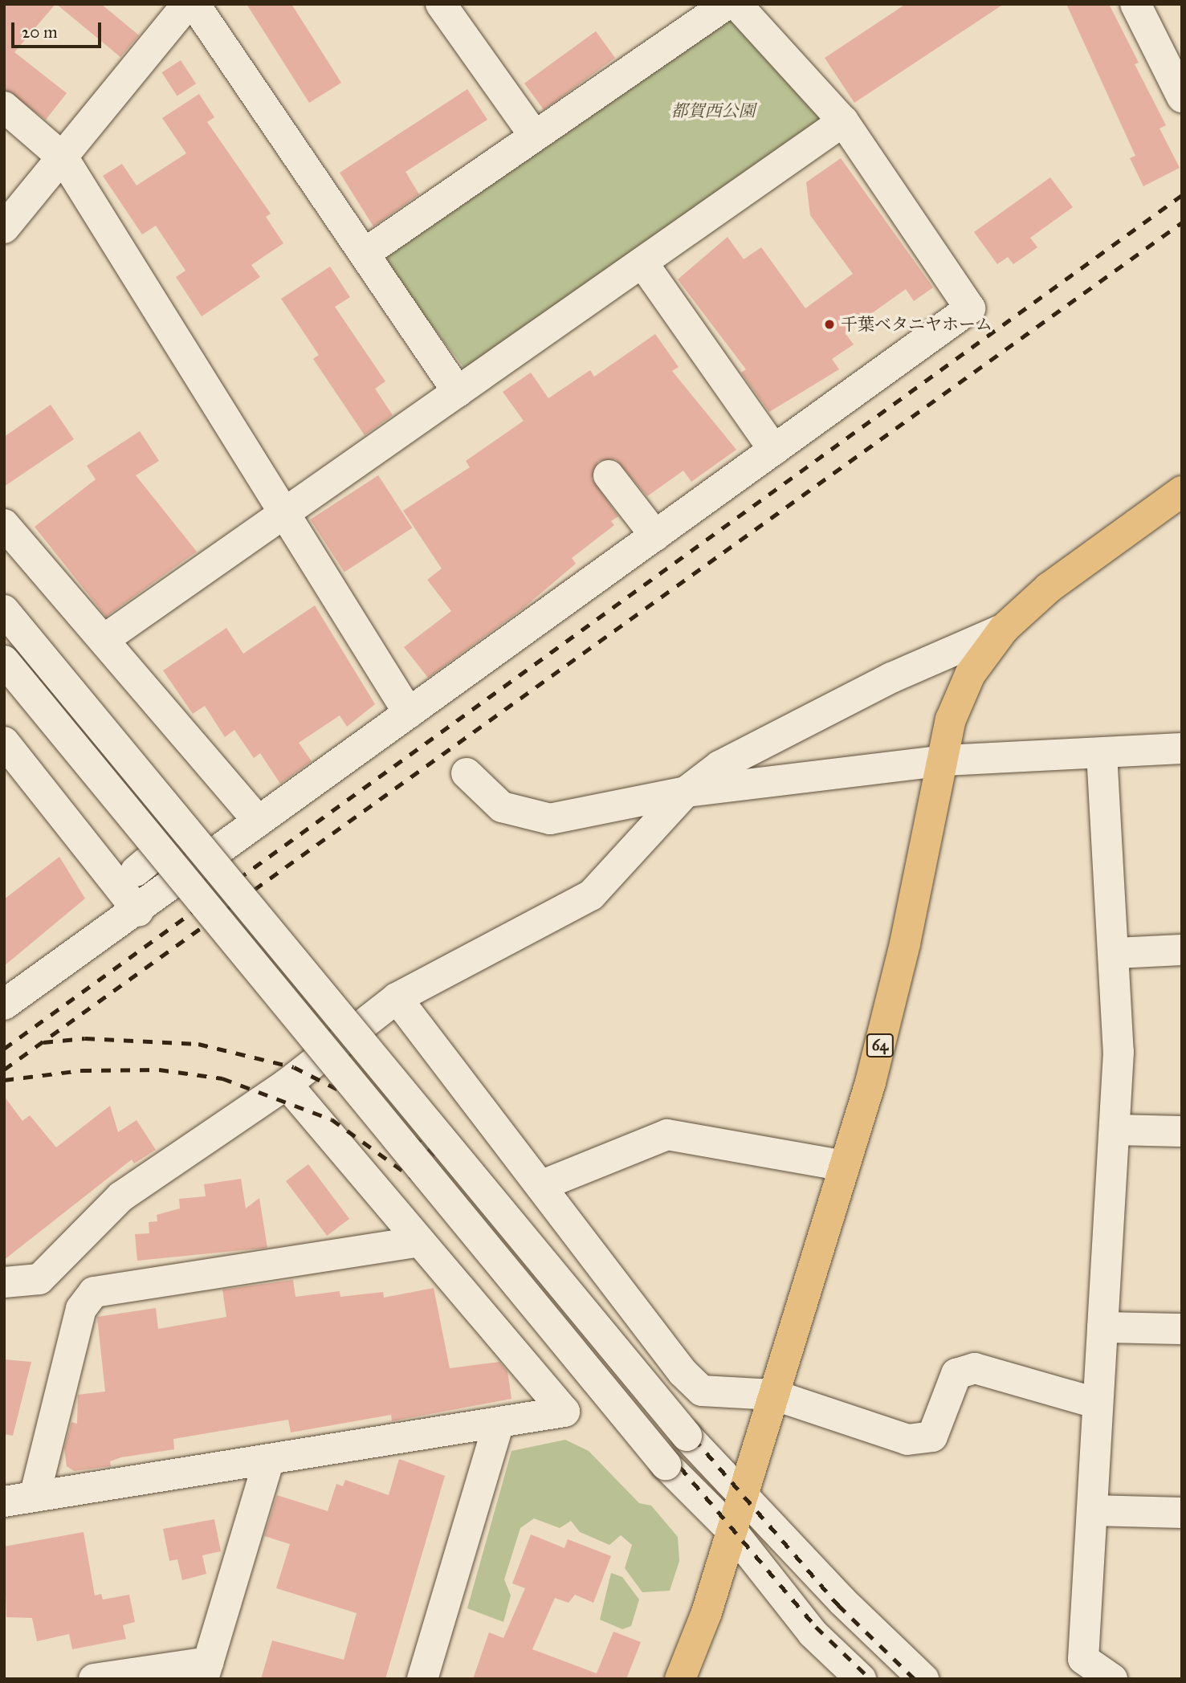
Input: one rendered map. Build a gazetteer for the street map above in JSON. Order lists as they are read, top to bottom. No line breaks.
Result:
{"streets":{"main road":["64"]},"parks":["都賀西公園"],"places":["千葉ベタニヤホーム"],"scale_bar":"20 m"}
